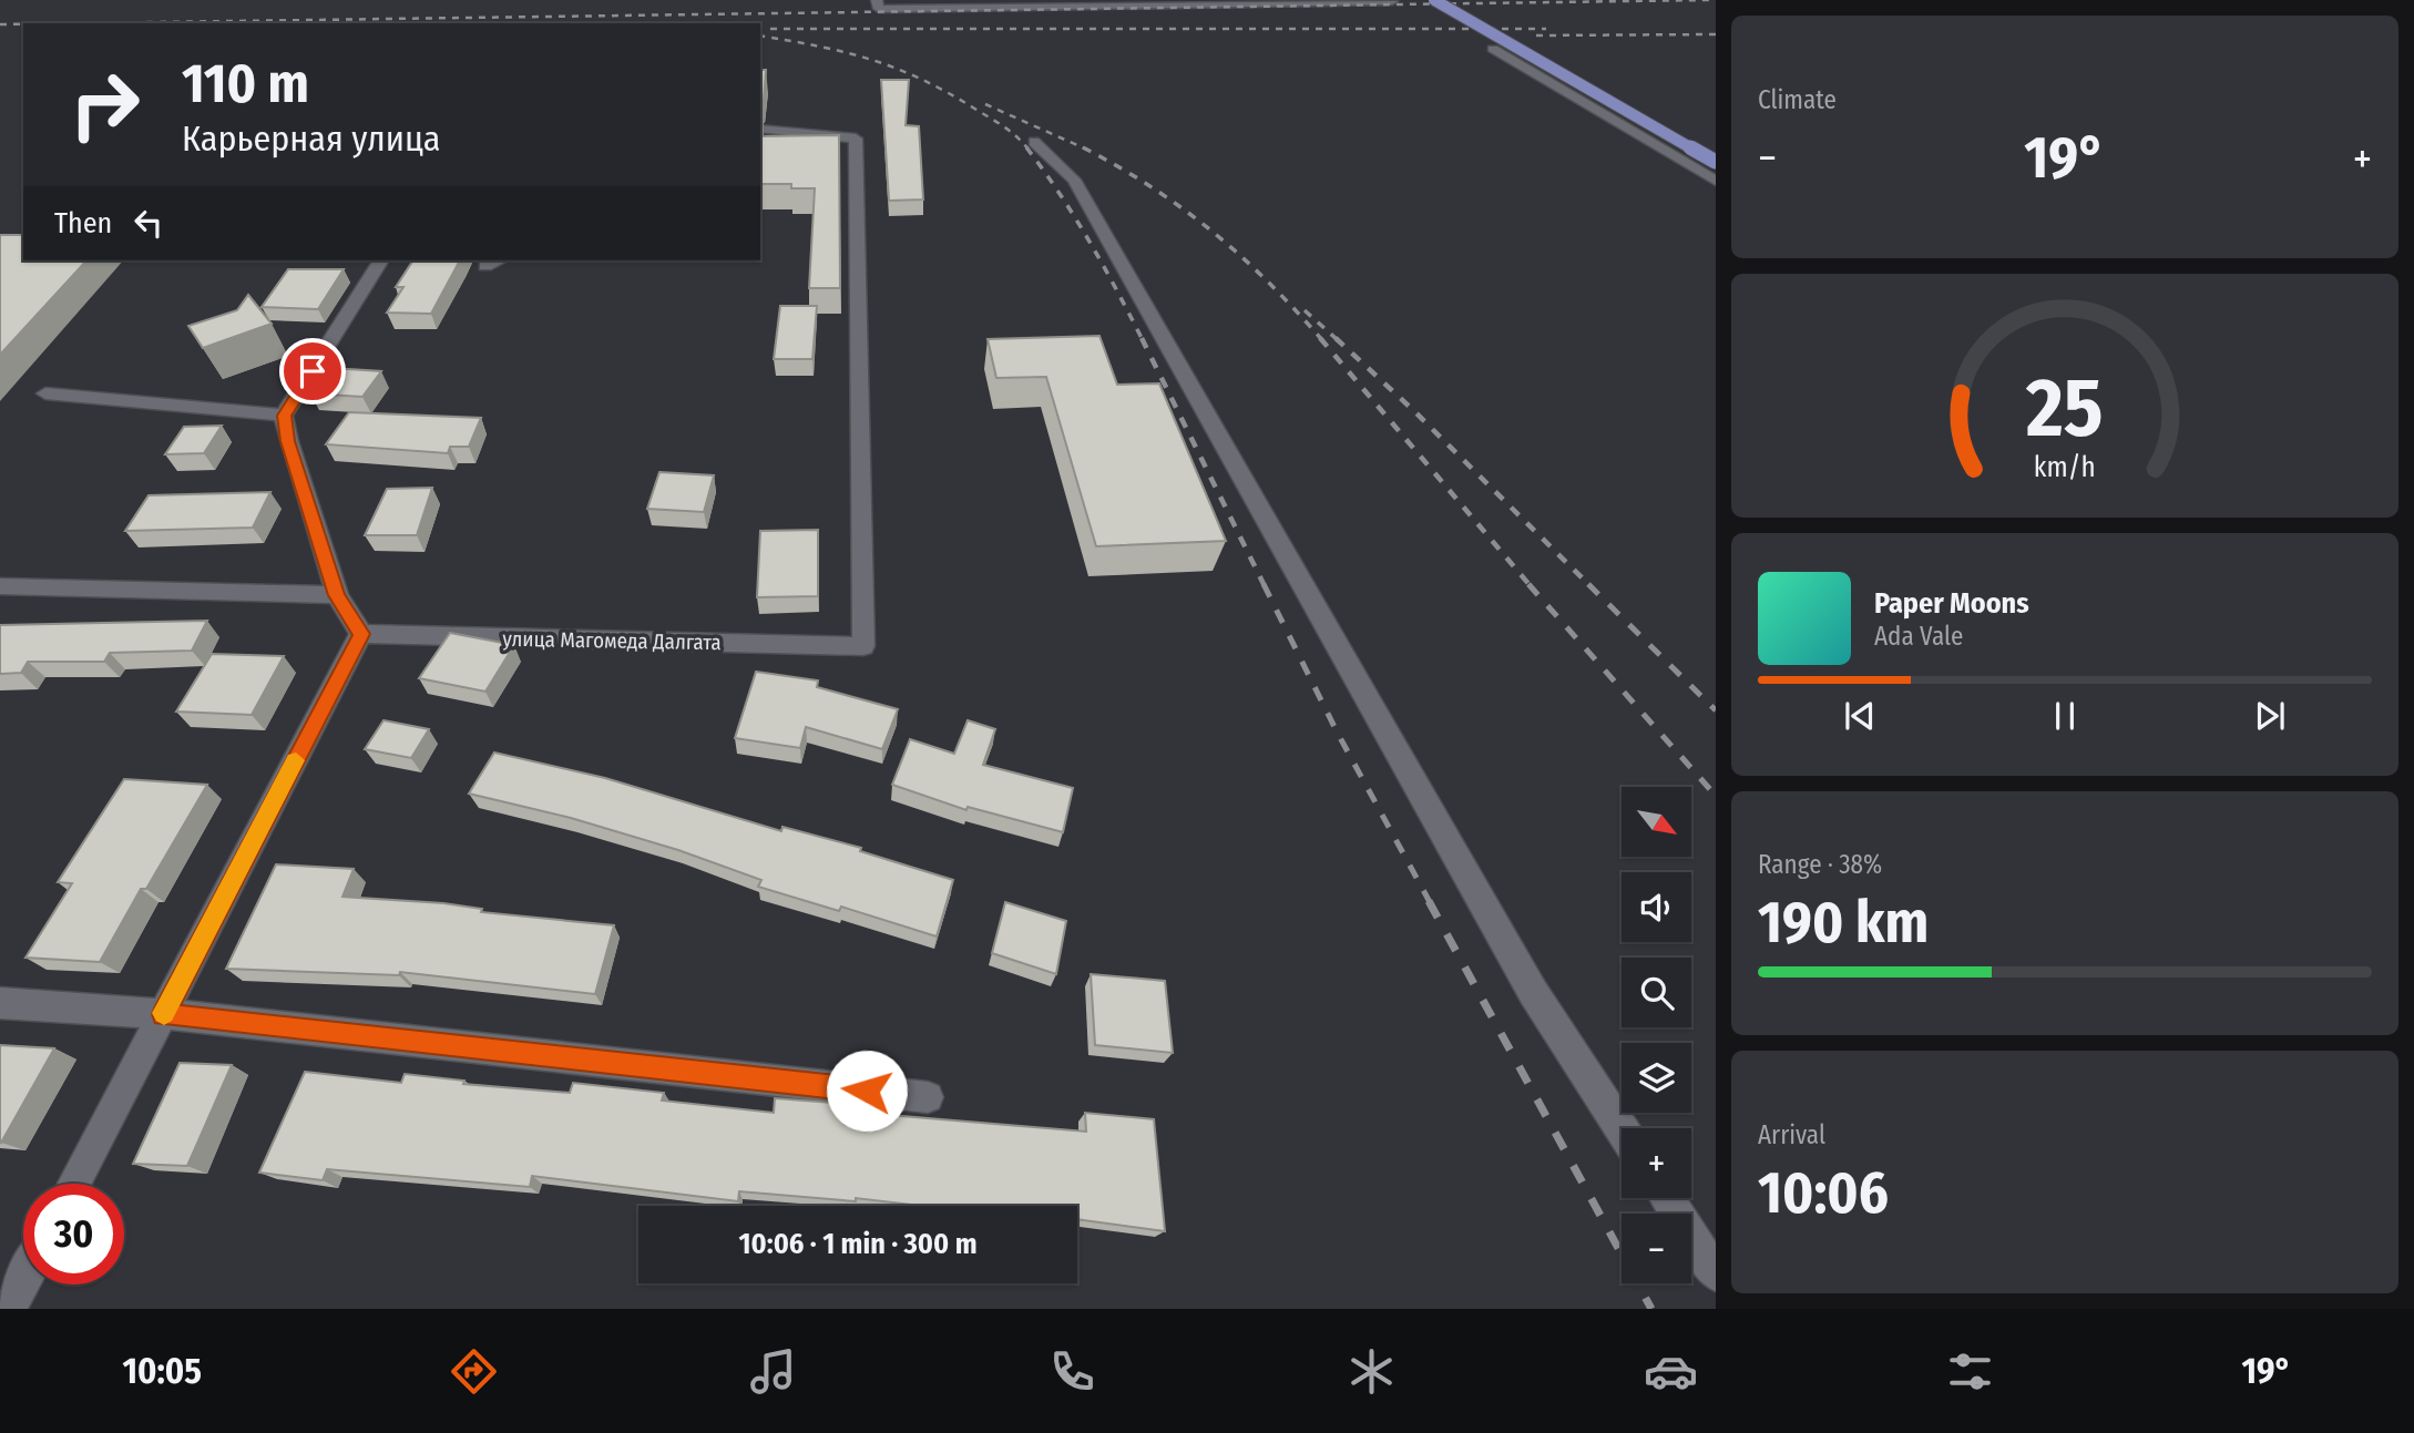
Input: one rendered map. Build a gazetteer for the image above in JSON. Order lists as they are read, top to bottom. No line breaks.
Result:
{"streets":{"street":["улица Магомеда Далгата"]},"north":"bottom right","page":{"tile":["Climate",["Range · 38%","190 km"],["Arrival","10:06"]],"turn":["110 m","Карьерная улица"],"heat":["−","19°","+"],"then":"Then","song":["Paper Moons","Ada Vale"],"map_buttons":["+","−"],"limit":"30","trip":"10:06 · 1 min · 300 m","tabs":["10:05","19°"],"gauge":["25","km/h"]}}
